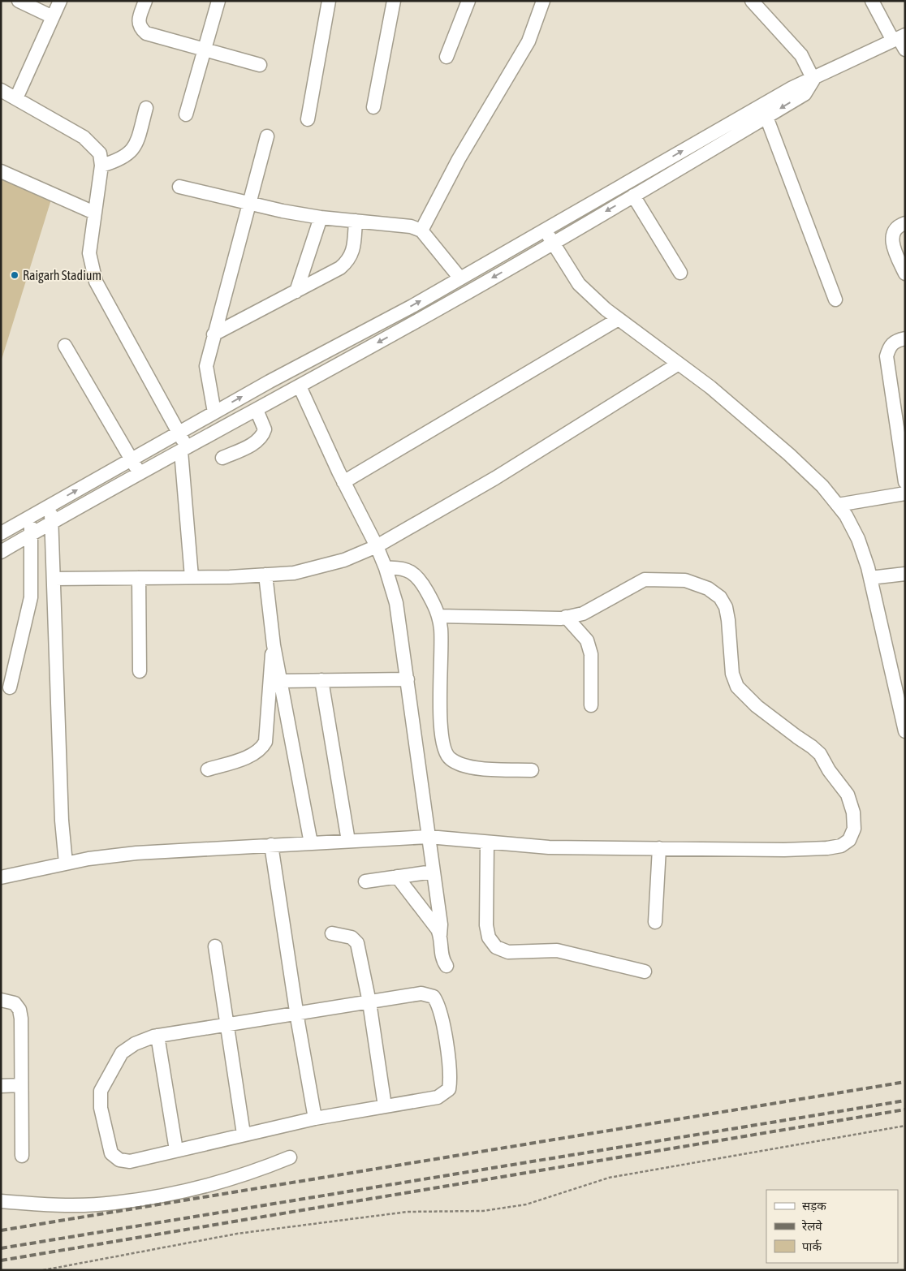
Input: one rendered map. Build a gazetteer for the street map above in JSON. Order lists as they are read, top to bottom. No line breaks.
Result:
{"places":["Raigarh Stadium"],"legend":["सड़क","रेलवे","पार्क"]}
